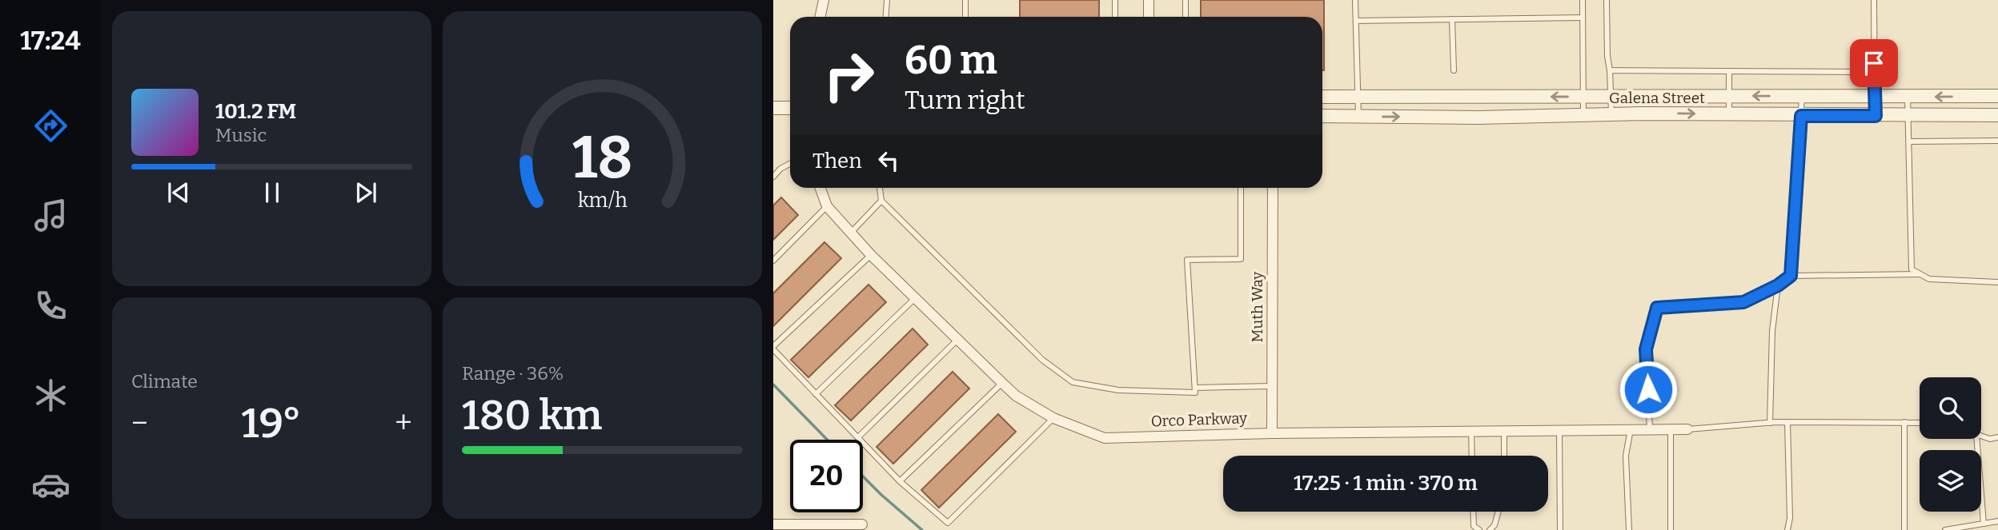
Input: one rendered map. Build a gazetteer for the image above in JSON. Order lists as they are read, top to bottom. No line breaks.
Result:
{"streets":{"street":["Galena Street","Muth Way","Orco Parkway"]},"crossings":[["Muth Way","Orco Parkway"]],"page":{"tabs":"17:24","turn":["60 m","Turn right"],"song":["101.2 FM","Music"],"then":"Then","tile":["Climate",["Range · 36%","180 km"]],"heat":["−","19°","+"],"limit":"20","trip":"17:25 · 1 min · 370 m","gauge":["18","km/h"]}}
